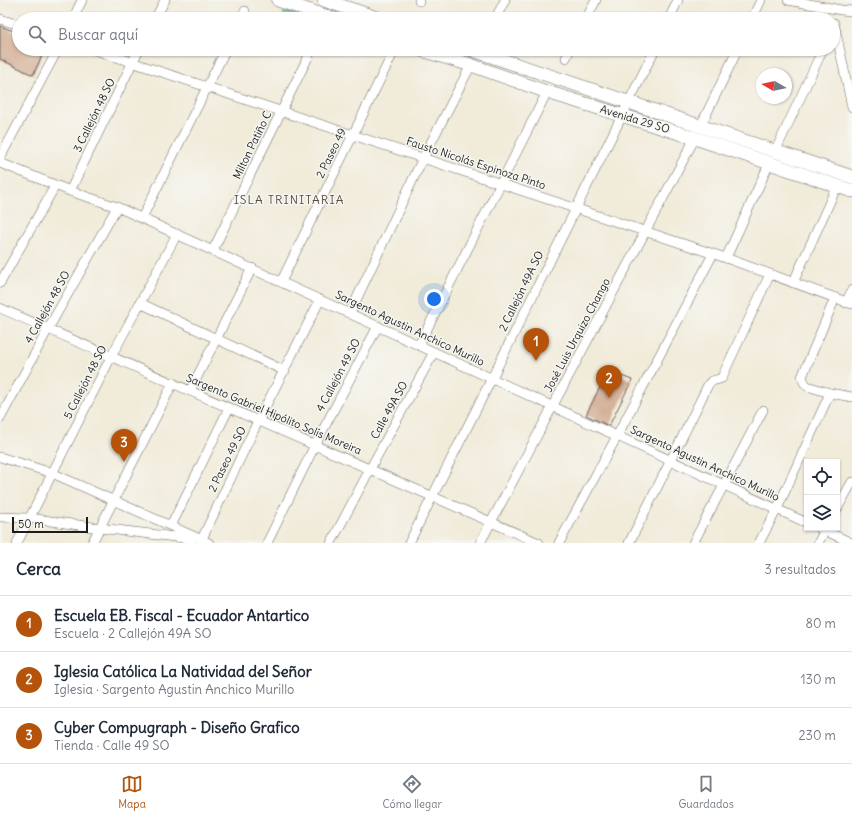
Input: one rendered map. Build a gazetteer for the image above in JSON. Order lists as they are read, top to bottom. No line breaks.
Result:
{"streets":{"street":["3 Callejón 48 SO","Avenida 29 SO","Milton Patiño C","2 Paseo 49","Fausto Nicolás Espinoza Pinto","2 Callejón 49A SO","4 Callejón 48 SO","Sargento Agustin Anchico Murillo","José Luis Urquizo Chango","4 Callejón 49 SO","5 Callejón 48 SO","Calle 49A SO","Sargento Gabriel Hipólito Solís Moreira","2 Paseo 49 SO"]},"crossings":[["3 Callejón 48 SO","Fausto Nicolás Espinoza Pinto"],["3 Callejón 48 SO","Sargento Agustin Anchico Murillo"],["Avenida 29 SO","2 Callejón 49A SO"],["Avenida 29 SO","José Luis Urquizo Chango"],["Milton Patiño C","Fausto Nicolás Espinoza Pinto"],["Milton Patiño C","Sargento Agustin Anchico Murillo"],["2 Paseo 49","Fausto Nicolás Espinoza Pinto"],["2 Paseo 49","Sargento Agustin Anchico Murillo"],["Fausto Nicolás Espinoza Pinto","2 Callejón 49A SO"],["Fausto Nicolás Espinoza Pinto","José Luis Urquizo Chango"],["2 Callejón 49A SO","Sargento Agustin Anchico Murillo"],["2 Callejón 49A SO","Sargento Gabriel Hipólito Solís Moreira"],["4 Callejón 48 SO","Sargento Agustin Anchico Murillo"],["4 Callejón 48 SO","Sargento Gabriel Hipólito Solís Moreira"],["Sargento Agustin Anchico Murillo","José Luis Urquizo Chango"],["Sargento Agustin Anchico Murillo","4 Callejón 49 SO"],["Sargento Agustin Anchico Murillo","5 Callejón 48 SO"],["Sargento Agustin Anchico Murillo","Calle 49A SO"],["Sargento Agustin Anchico Murillo","2 Paseo 49 SO"],["José Luis Urquizo Chango","Sargento Gabriel Hipólito Solís Moreira"],["4 Callejón 49 SO","Sargento Gabriel Hipólito Solís Moreira"],["5 Callejón 48 SO","Sargento Gabriel Hipólito Solís Moreira"],["Calle 49A SO","Sargento Gabriel Hipólito Solís Moreira"],["Sargento Gabriel Hipólito Solís Moreira","2 Paseo 49 SO"]],"districts":["ISLA TRINITARIA"],"scale_bar":"50 m","north":"left","page":{"search":"Buscar aquí","pins":["1","2","3"],"scale":"50 m","heading":["Cerca","3 resultados"],"list":[{"mark":"1","name":"Escuela EB. Fiscal - Ecuador Antartico","note":"Escuela · 2 Callejón 49A SO","value":"80 m"},{"mark":"2","name":"Iglesia Católica La Natividad del Señor","note":"Iglesia · Sargento Agustin Anchico Murillo","value":"130 m"},{"mark":"3","name":"Cyber Compugraph - Diseño Grafico","note":"Tienda · Calle 49 SO","value":"230 m"}],"nav":["Mapa","Cómo llegar","Guardados"]}}
